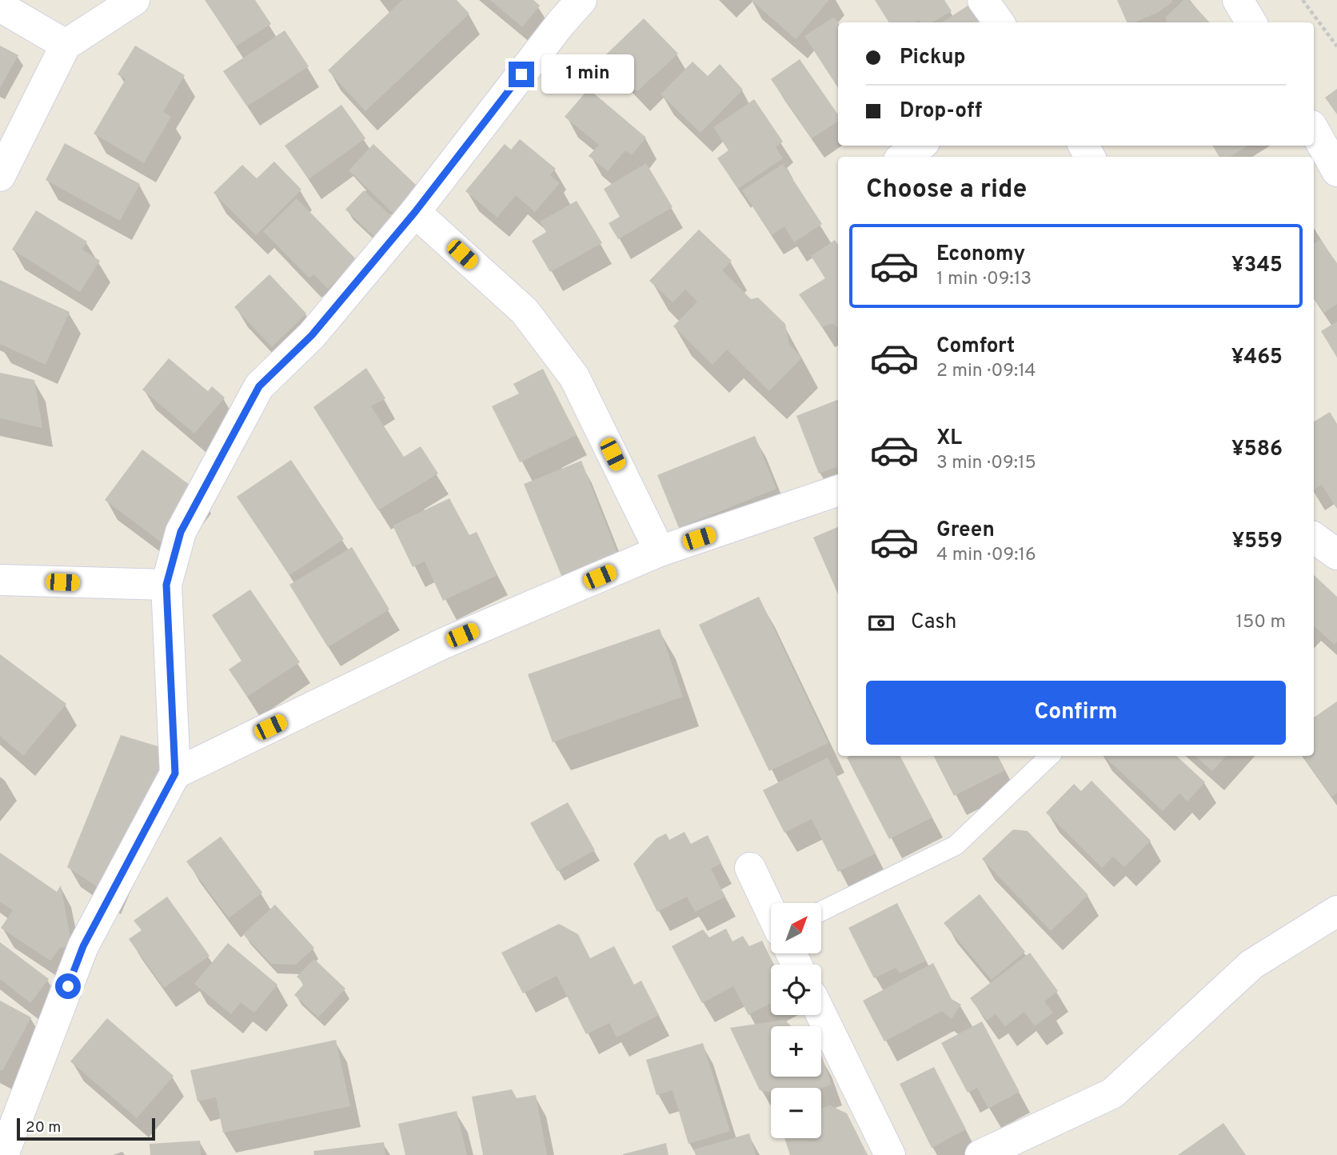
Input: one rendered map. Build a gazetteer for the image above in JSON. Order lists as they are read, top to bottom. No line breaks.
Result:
{"scale_bar":"20 m","north":"top right","page":{"banner":["Pickup","Drop-off"],"bubble":"1 min","heading":"Choose a ride","list":[{"name":"Economy","note":"1 min · 09:13","value":"¥345"},{"name":"Comfort","note":"2 min · 09:14","value":"¥465"},{"name":"XL","note":"3 min · 09:15","value":"¥586"},{"name":"Green","note":"4 min · 09:16","value":"¥559"}],"pay":["Cash","150 m"],"buttons":"Confirm","map_buttons":["+","−"],"scale":"20 m"}}
